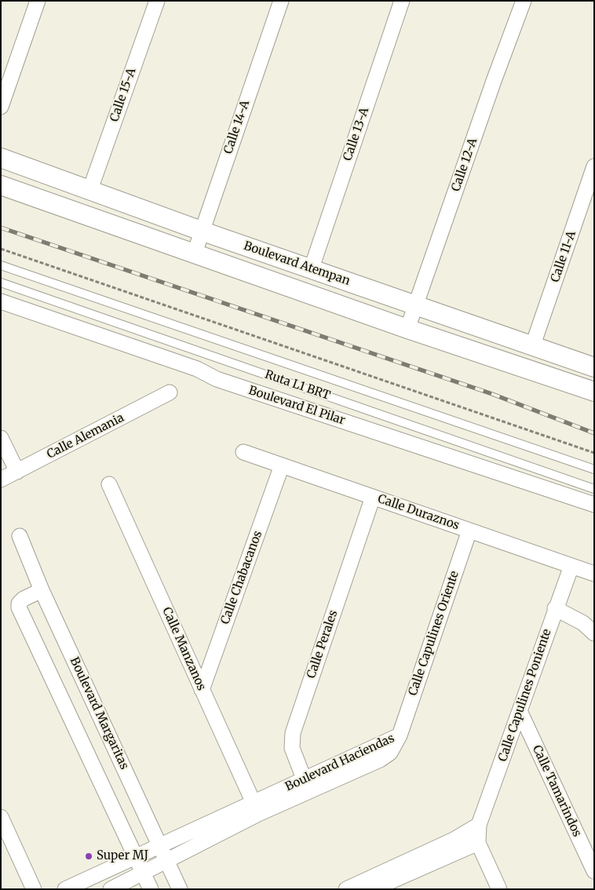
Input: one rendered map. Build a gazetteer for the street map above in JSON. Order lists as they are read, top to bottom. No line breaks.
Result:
{"streets":{"street":["Calle 15-A","Calle 14-A","Calle 13-A","Calle 12-A","Calle 11-A","Boulevard Atempan","Boulevard El Pilar","Calle Alemania","Calle Duraznos","Calle Chabacanos","Calle Capulines Oriente","Calle Perales","Calle Manzanos","Calle Capulines Poniente","Boulevard Margaritas","Boulevard Haciendas","Calle Tamarindos"],"lane":["Ruta L1 BRT"]},"crossings":[["Calle 15-A","Boulevard Atempan"],["Calle 14-A","Boulevard Atempan"],["Calle 13-A","Boulevard Atempan"],["Calle 12-A","Boulevard Atempan"],["Calle 11-A","Boulevard Atempan"],["Calle Duraznos","Calle Chabacanos"],["Calle Duraznos","Calle Capulines Oriente"],["Calle Duraznos","Calle Perales"],["Calle Duraznos","Calle Capulines Poniente"],["Calle Chabacanos","Calle Manzanos"],["Calle Capulines Oriente","Boulevard Haciendas"],["Calle Perales","Boulevard Haciendas"],["Calle Manzanos","Boulevard Haciendas"],["Calle Capulines Poniente","Calle Tamarindos"],["Boulevard Margaritas","Boulevard Haciendas"]],"places":["Super MJ"]}
